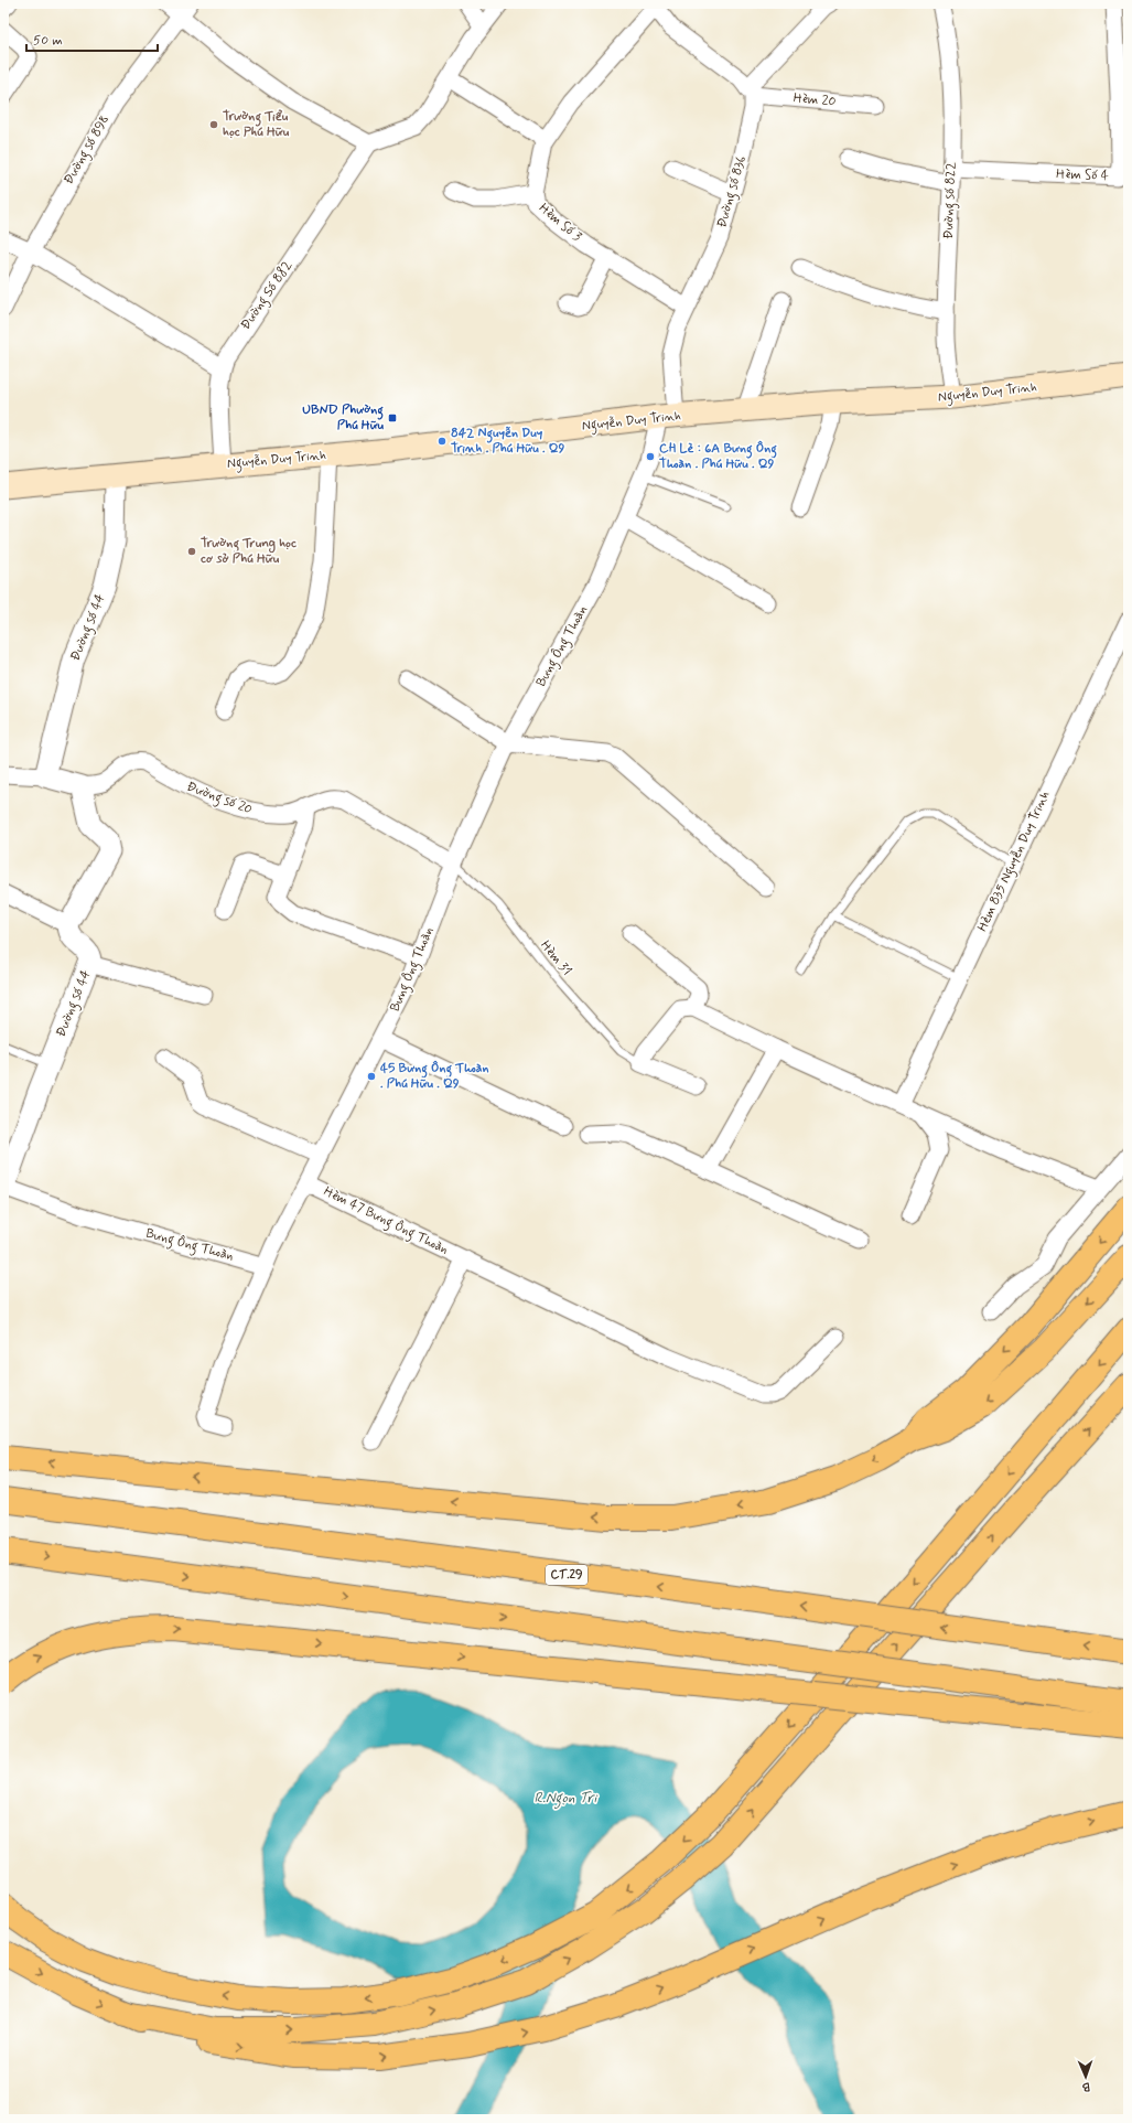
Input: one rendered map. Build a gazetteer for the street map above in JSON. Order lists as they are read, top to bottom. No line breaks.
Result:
{"streets":{"highway":["CT.29"],"main road":["Nguyễn Duy Trinh"],"street":["Hèm 20","Đường số 898","Hèm Số 4","Đường số 836","Đường số 822","Hèm Số 3","Đường Số 882","Đường số 44","Bưng Ông Thoàn","Đường số 20","Hẻm 835 Nguyễn Duy Trinh","Hèm 47 Bưng Ông Thoàn"],"lane":["Hèm 31"]},"crossings":[["Hèm 20","Đường số 836"],["Hèm Số 4","Đường số 822"],["Đường số 836","Hèm Số 3"],["Đường số 836","Nguyễn Duy Trinh"],["Đường số 836","Bưng Ông Thoàn"],["Đường số 822","Nguyễn Duy Trinh"],["Đường Số 882","Nguyễn Duy Trinh"],["Nguyễn Duy Trinh","Đường số 44"],["Nguyễn Duy Trinh","Bưng Ông Thoàn"],["Đường số 44","Bưng Ông Thoàn"],["Đường số 44","Đường số 20"],["Bưng Ông Thoàn","Đường số 20"],["Bưng Ông Thoàn","Hèm 31"],["Bưng Ông Thoàn","Hèm 47 Bưng Ông Thoàn"],["Đường số 20","Hèm 31"]],"water":["R.Ngọn Tri"],"places":{"other":["Trường Tiểu học Phú Hữu","842 Nguyễn Duy Trinh . Phú Hữu . Q9","CH Lẻ : 6A Bưng Ông Thoàn . Phú Hữu . Q9","Trường Trung học cơ sở Phú Hữu","45 Bưng Ông Thoàn . Phú Hữu . Q9"],"transit":["UBND Phường Phú Hữu"]},"scale_bar":"50 m","north":"bottom"}
